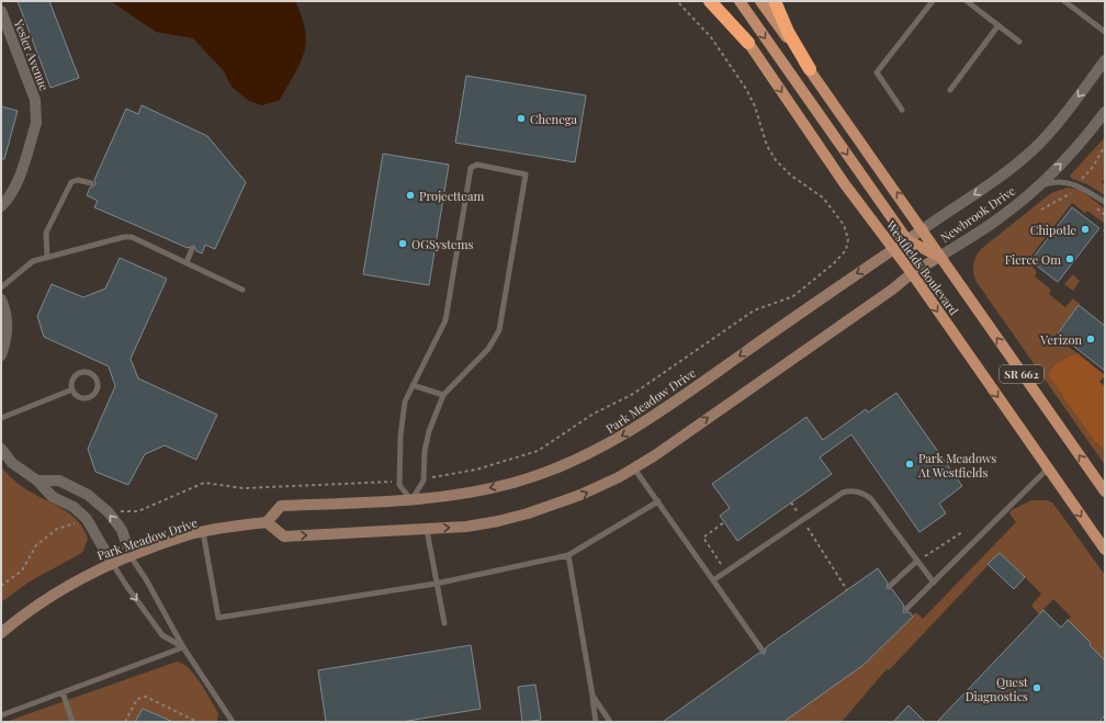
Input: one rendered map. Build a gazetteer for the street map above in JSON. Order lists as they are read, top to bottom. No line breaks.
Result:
{"streets":{"main road":["Westfields Boulevard","SR 662"],"street":["Yesler Avenue","Newbrook Drive","Park Meadow Drive"]},"crossings":[["Newbrook Drive","Westfields Boulevard"],["Newbrook Drive","Park Meadow Drive"],["Westfields Boulevard","Park Meadow Drive"]],"places":["Chenega","Projectteam","Chipotle","OGSystems","Fierce Om","Verizon","Park Meadows At Westfields","Quest Diagnostics"]}
